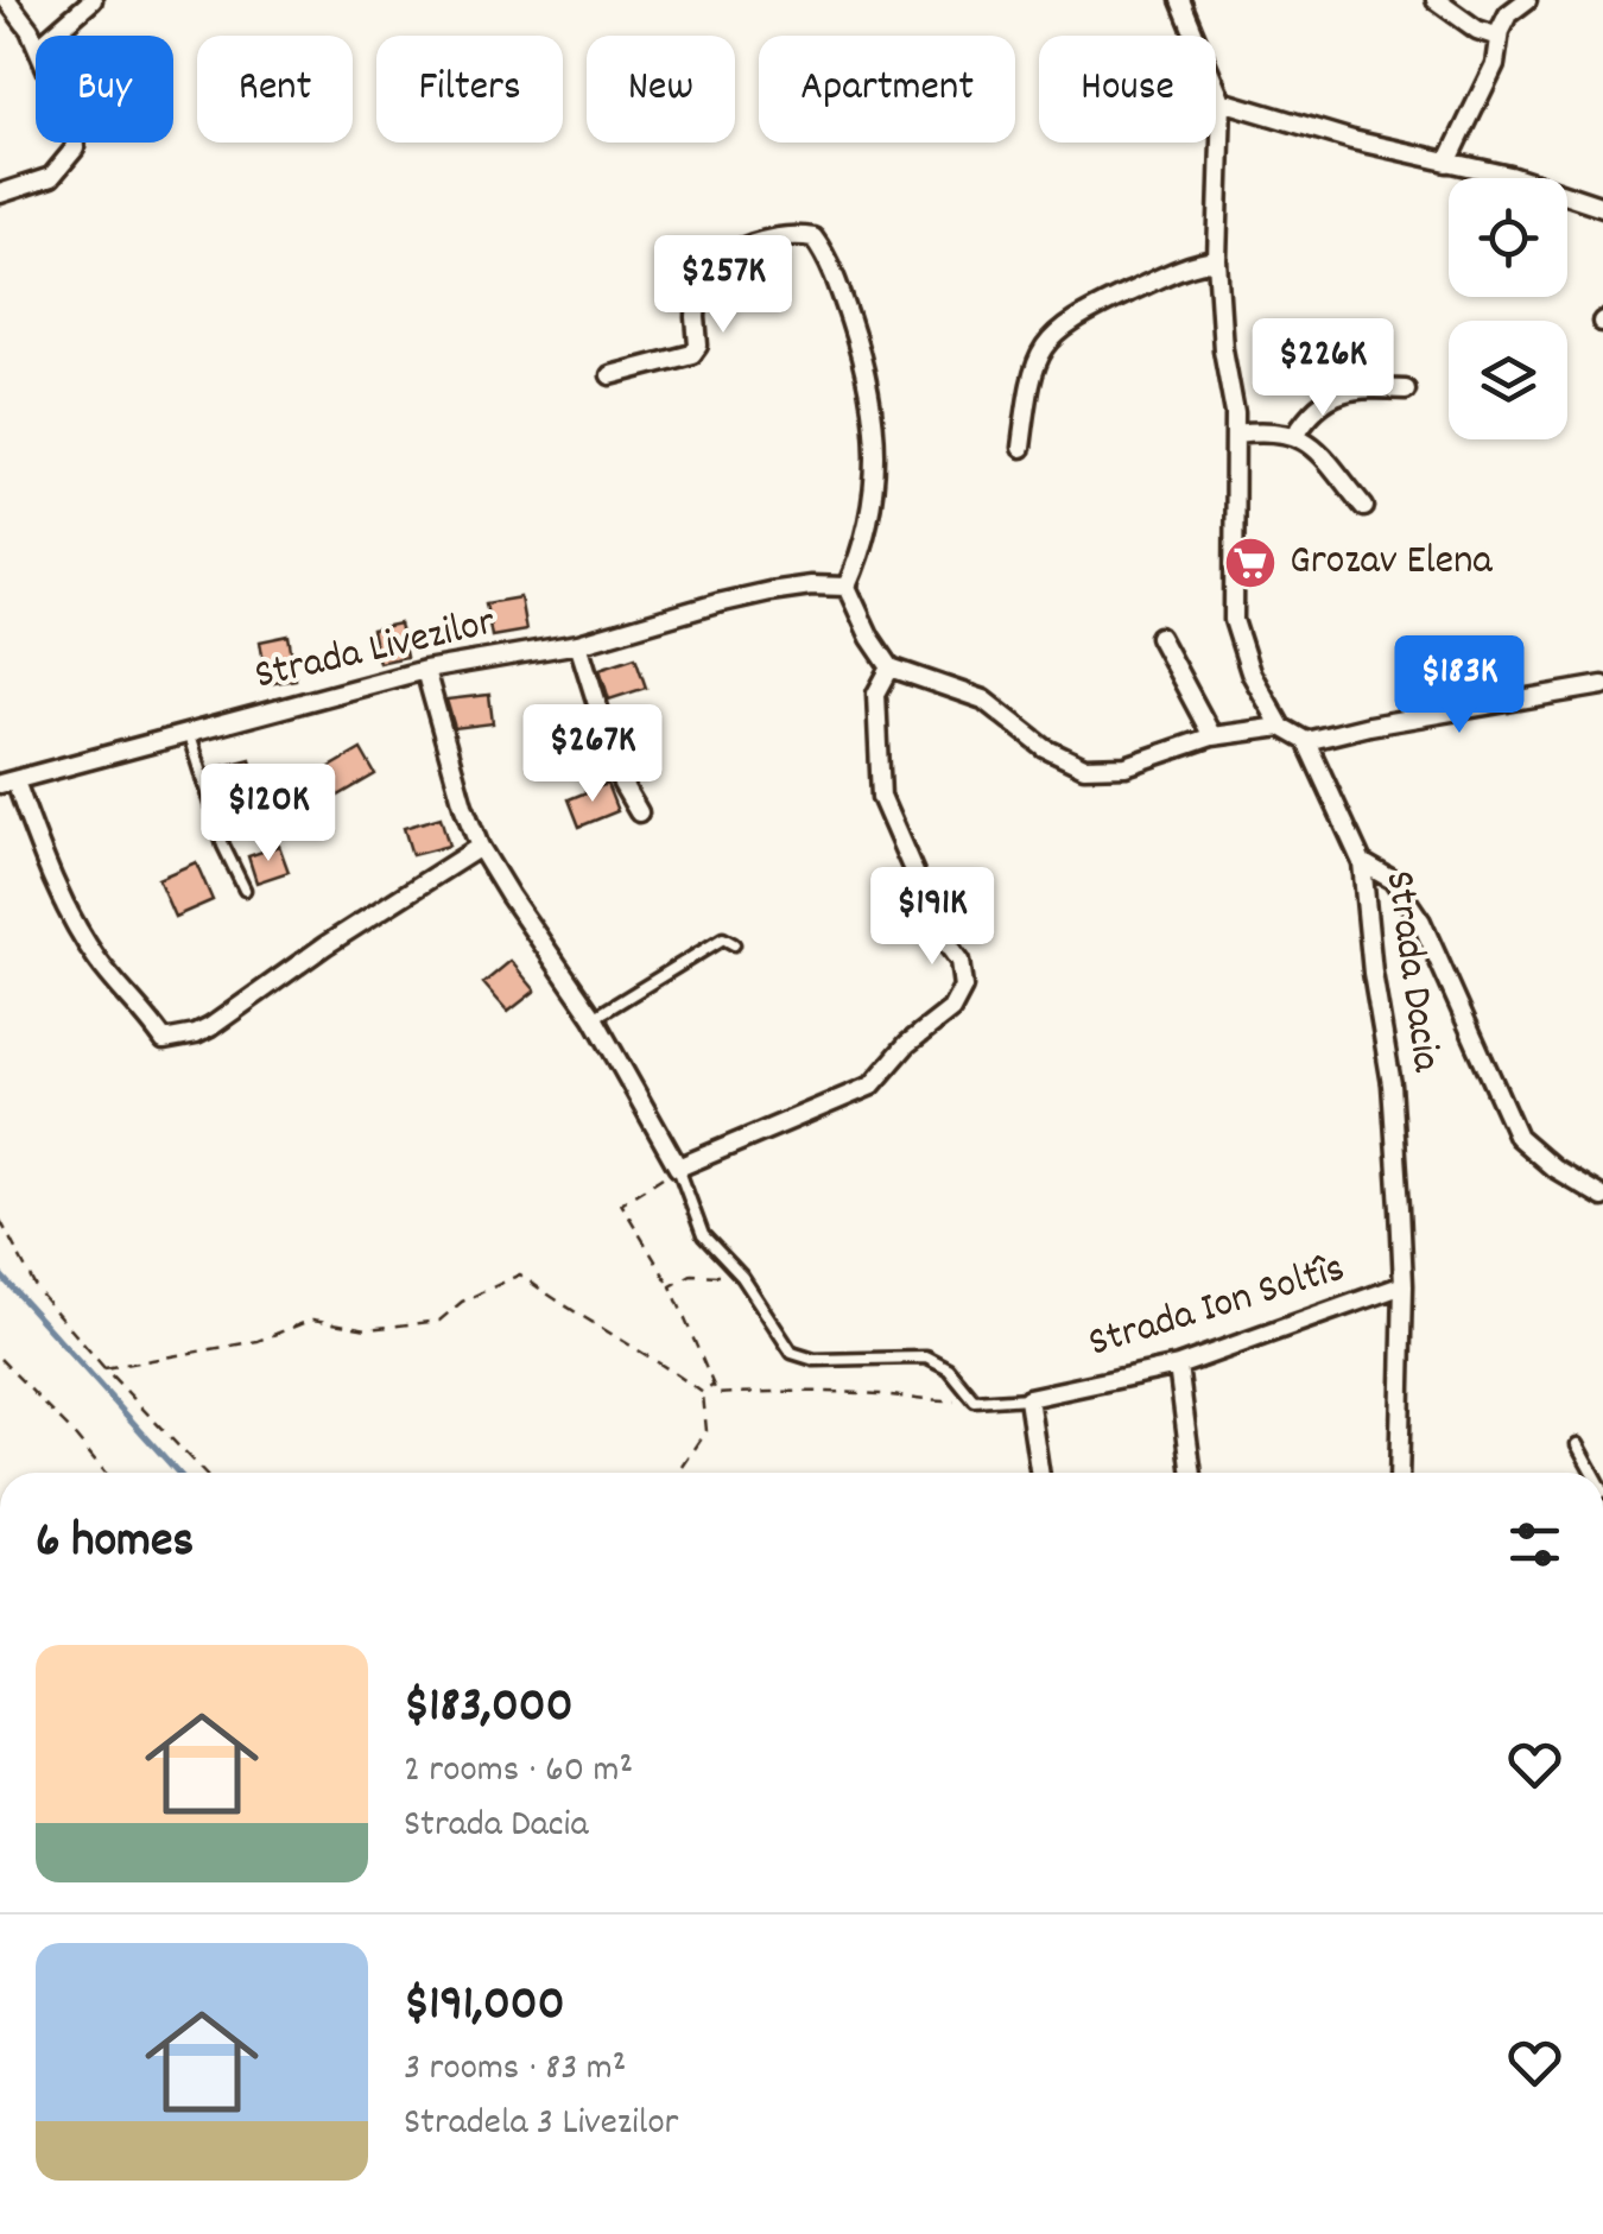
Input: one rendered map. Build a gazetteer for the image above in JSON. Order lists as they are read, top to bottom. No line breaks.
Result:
{"streets":{"street":["Strada Livezilor","Strada Dacia","Strada Ion Soltîs"]},"crossings":[["Strada Dacia","Strada Ion Soltîs"]],"places":{"supermarket":["Grozav Elena"]},"page":{"chip":["Buy","Rent","Filters","New","Apartment","House"],"price":["$257K","$226K","$183K","$267K","$120K","$191K"],"heading":"6 homes","list":[{"name":"$183,000","note":"2 rooms · 60 m² · Strada Dacia"},{"name":"$191,000","note":"3 rooms · 83 m² · Stradela 3 Livezilor"}]}}
